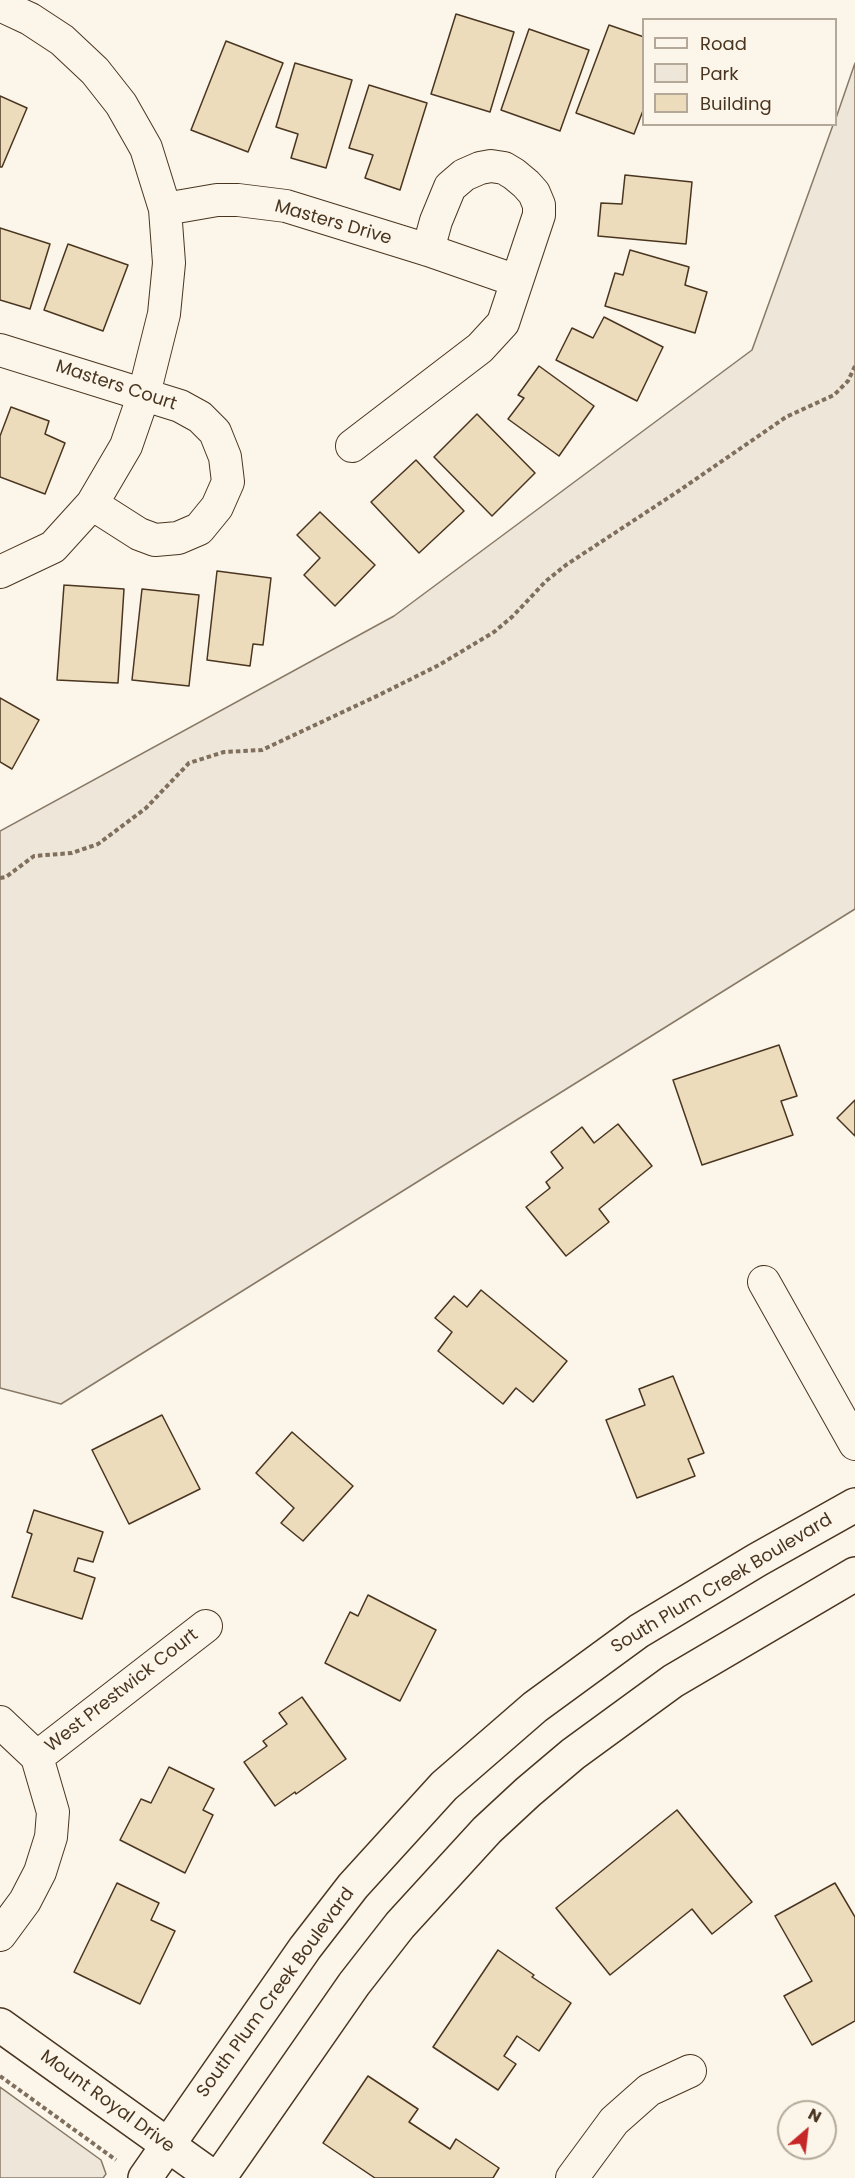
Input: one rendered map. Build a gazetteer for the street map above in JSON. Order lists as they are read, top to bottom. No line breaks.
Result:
{"streets":{"street":["Masters Drive","Masters Court","South Plum Creek Boulevard","West Prestwick Court","Mount Royal Drive"]},"crossings":[["South Plum Creek Boulevard","Mount Royal Drive"]],"legend":["Road","Park","Building"],"north":"top right"}
